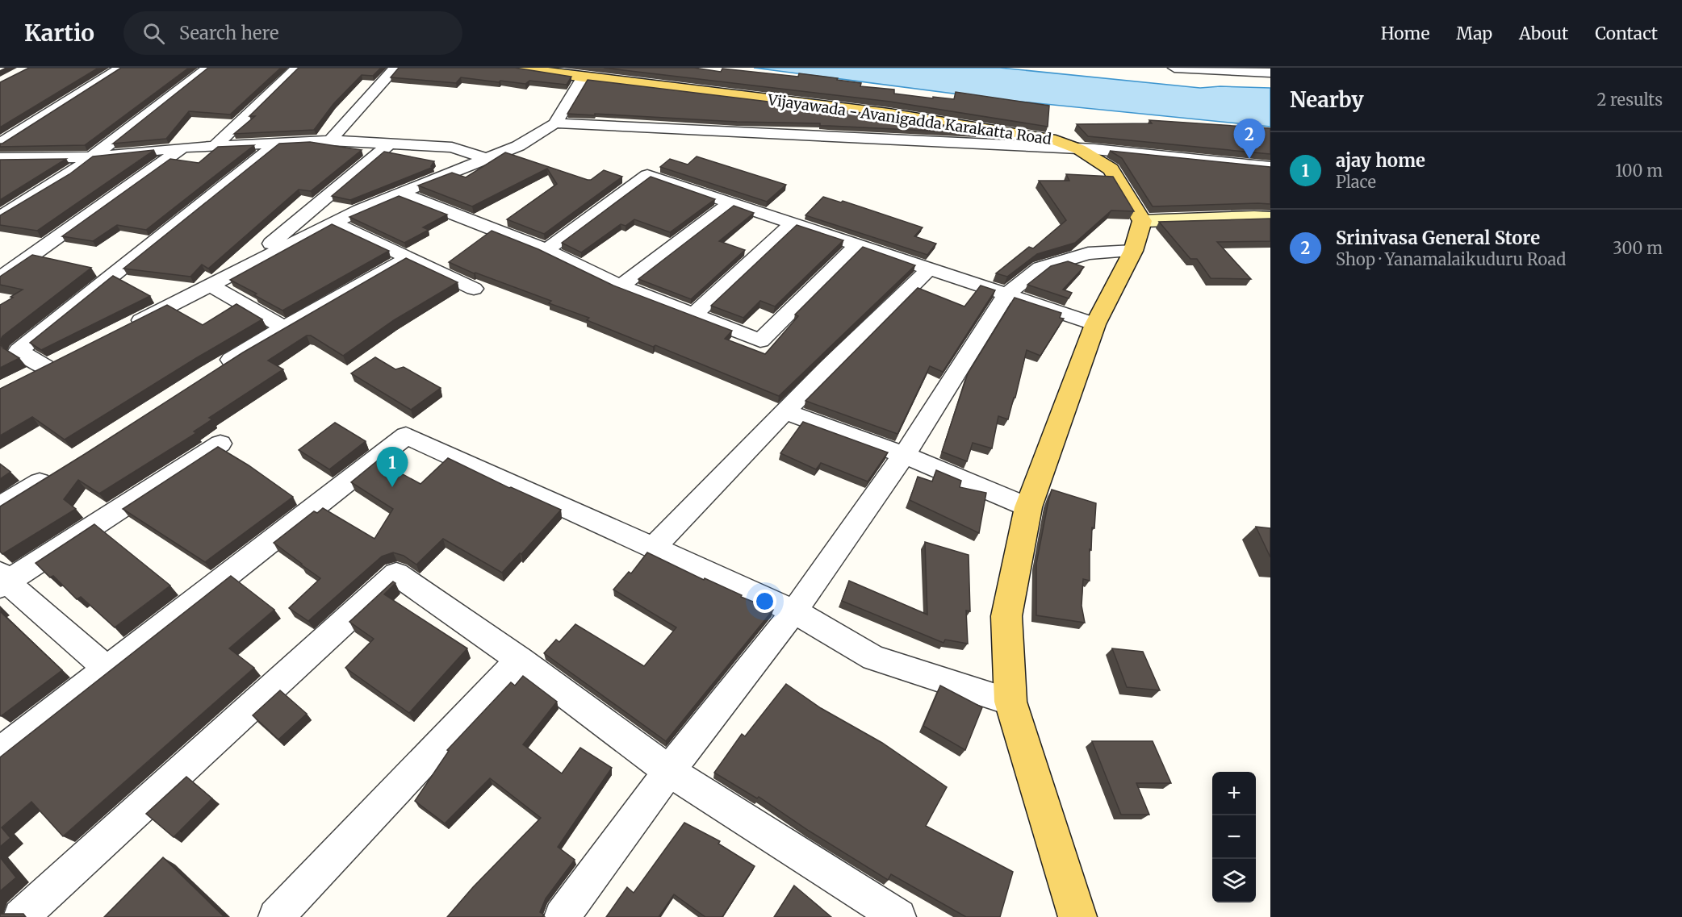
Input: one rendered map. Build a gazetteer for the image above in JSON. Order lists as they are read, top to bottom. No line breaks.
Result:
{"streets":{"main road":["Vijayawada - Avanigadda Karakatta Road"]},"page":{"header":"Kartio","search":"Search here","nav":["Home","Map","About","Contact"],"heading":["Nearby","2 results"],"pins":["2","1"],"list":[{"mark":"1","name":"ajay home","note":"Place","value":"100 m"},{"mark":"2","name":"Srinivasa General Store","note":"Shop · Yanamalaikuduru Road","value":"300 m"}],"map_buttons":["+","−"]}}
